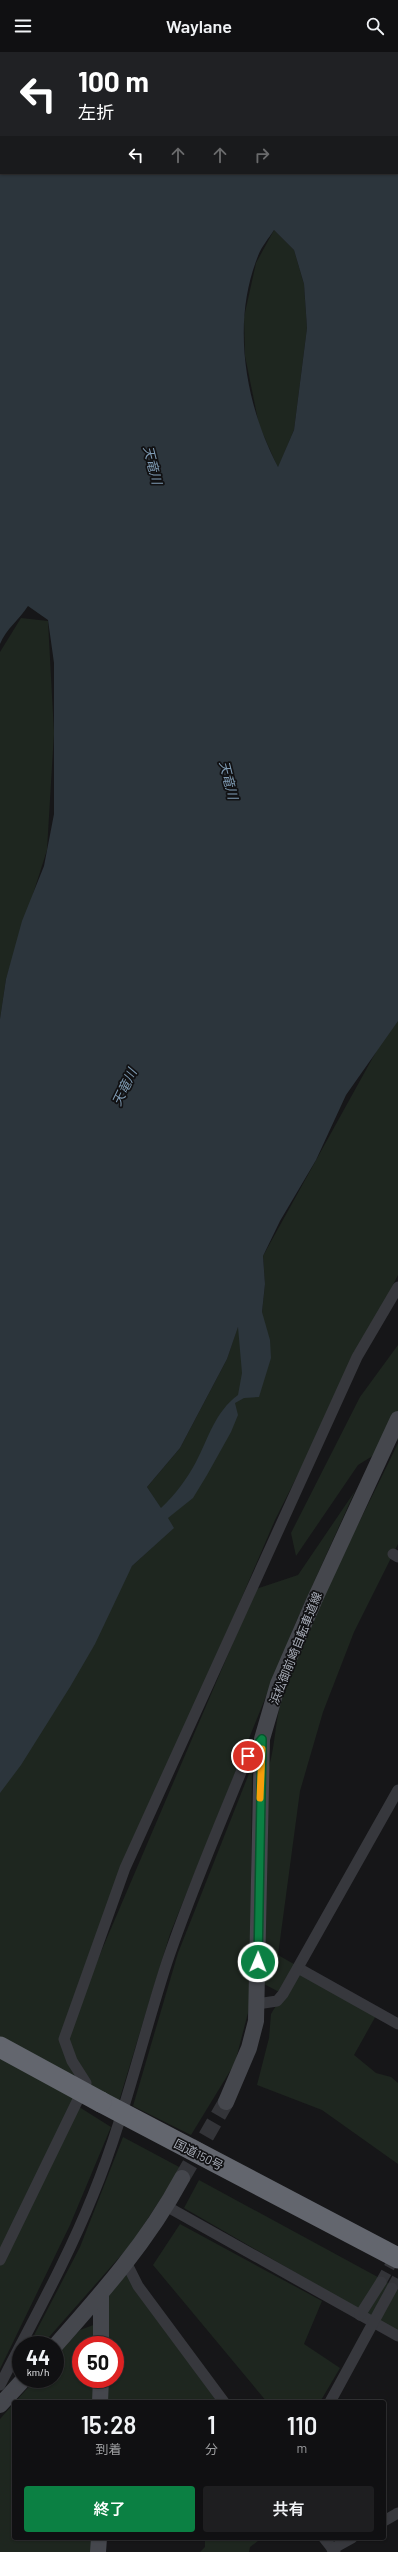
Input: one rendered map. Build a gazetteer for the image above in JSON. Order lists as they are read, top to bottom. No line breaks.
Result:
{"streets":{"highway":["国道150号"],"main road":["浜松御前崎自転車道線"]},"water":["天竜川"],"page":{"header":"Waylane","turn":["100 m","左折"],"speed":"44 km/h","limit":"50","eta":["15:28","到着","1","分","110","m"],"buttons":["終了","共有"]}}
